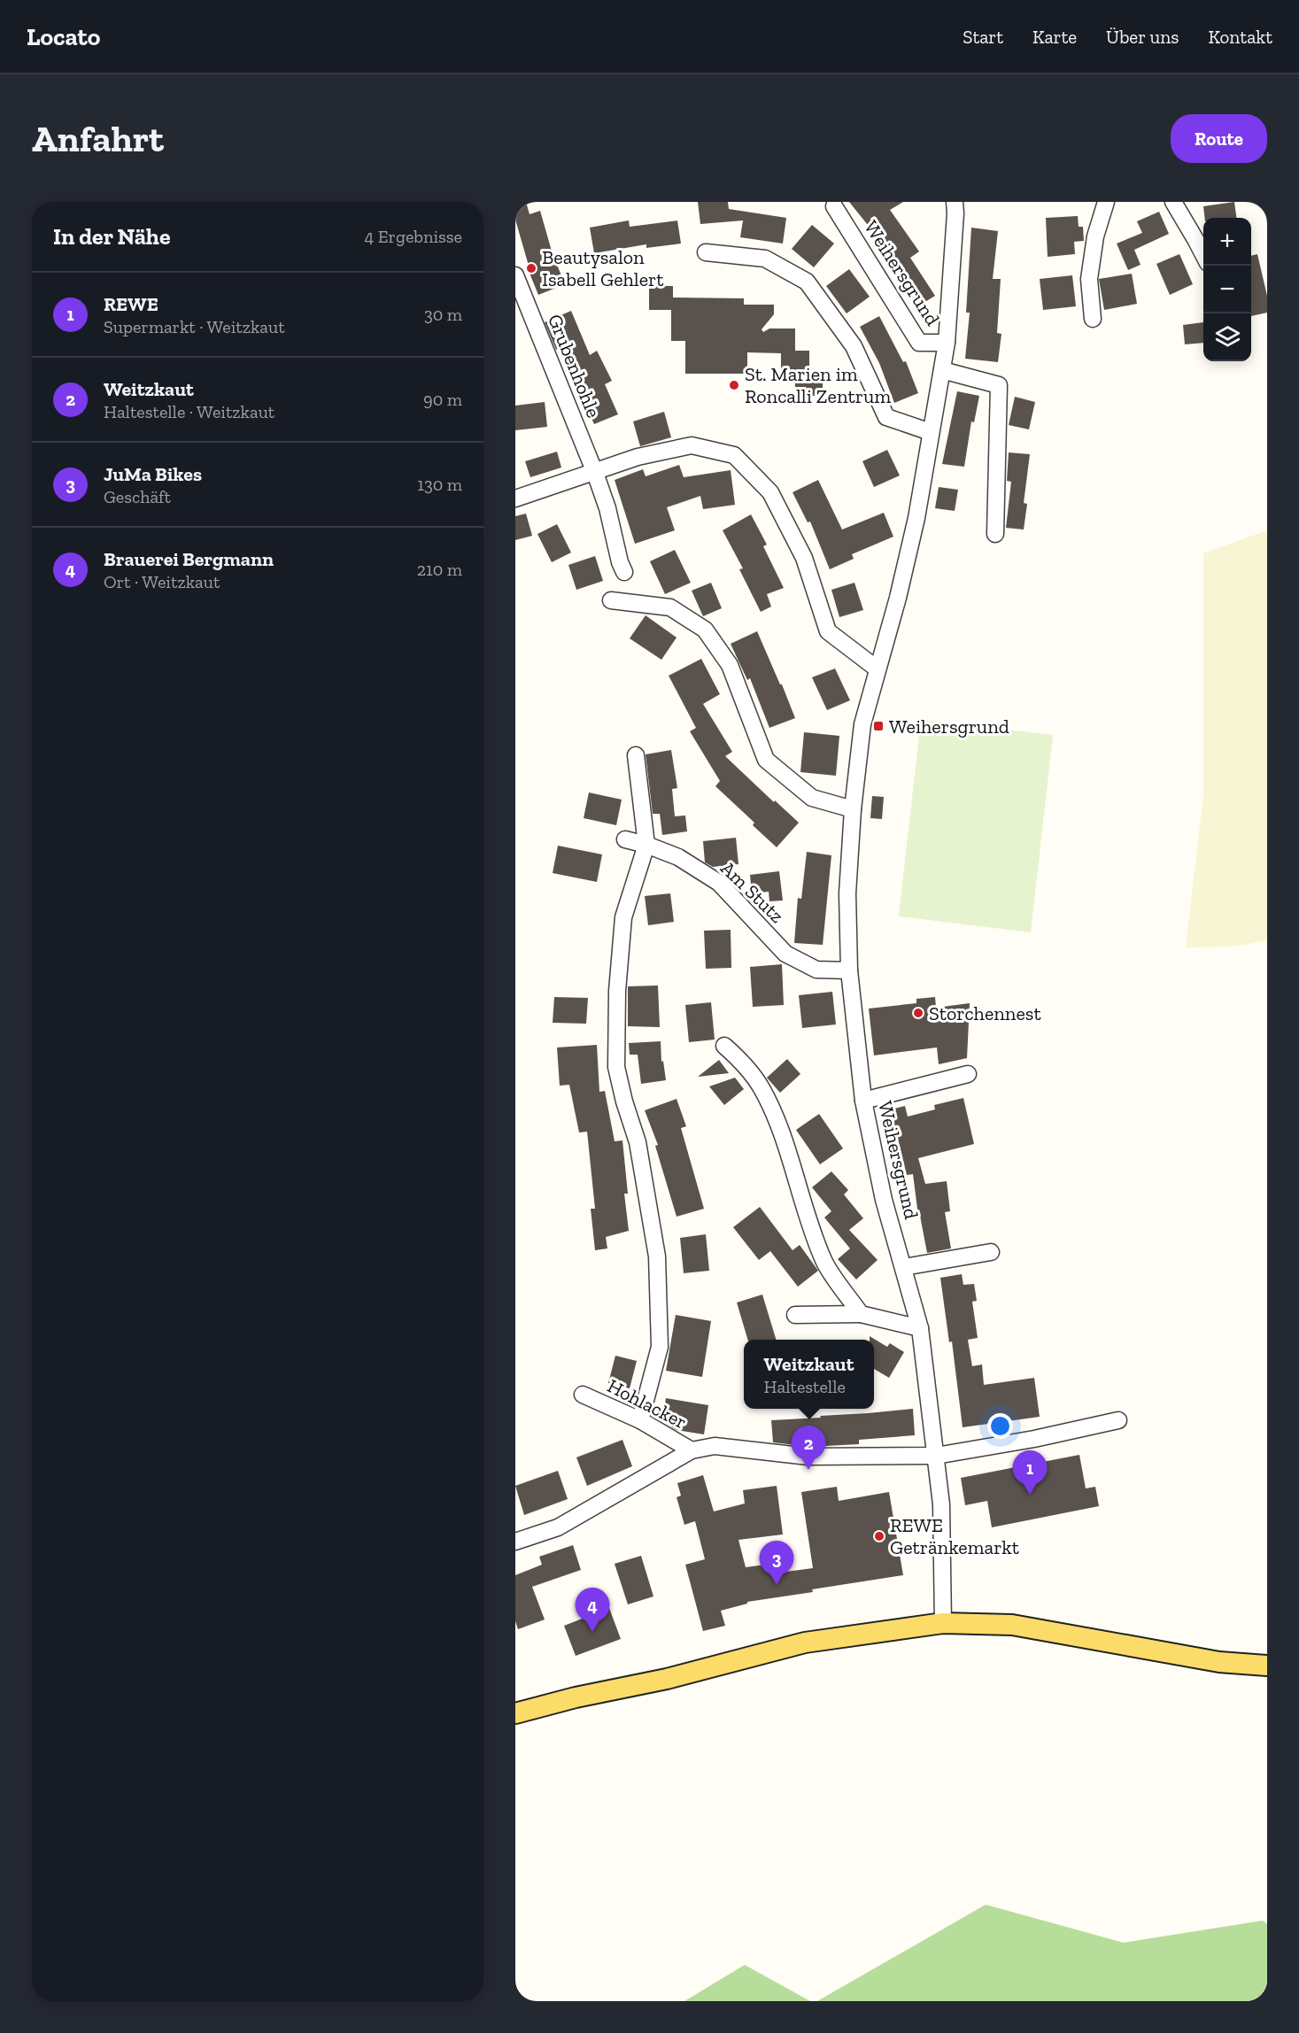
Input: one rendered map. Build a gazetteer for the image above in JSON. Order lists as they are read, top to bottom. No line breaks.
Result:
{"streets":{"street":["Weihersgrund","Grubenhohle","Am Stutz","Hohlacker"]},"crossings":[["Weihersgrund","Am Stutz"]],"places":{"other":["Beautysalon Isabell Gehlert","St. Marien im Roncalli Zentrum","Storchennest","REWE Getränkemarkt"],"transit":["Weihersgrund"]},"page":{"header":"Locato","nav":["Start","Karte","Über uns","Kontakt"],"buttons":"Route","title":"Anfahrt","heading":["In der Nähe","4 Ergebnisse"],"map_buttons":["+","−"],"list":[{"mark":"1","name":"REWE","note":"Supermarkt · Weitzkaut","value":"30 m"},{"mark":"2","name":"Weitzkaut","note":"Haltestelle · Weitzkaut","value":"90 m"},{"mark":"3","name":"JuMa Bikes","note":"Geschäft","value":"130 m"},{"mark":"4","name":"Brauerei Bergmann","note":"Ort · Weitzkaut","value":"210 m"}],"popup":["Weitzkaut","Haltestelle"],"pins":["2","1","3","4"]}}
